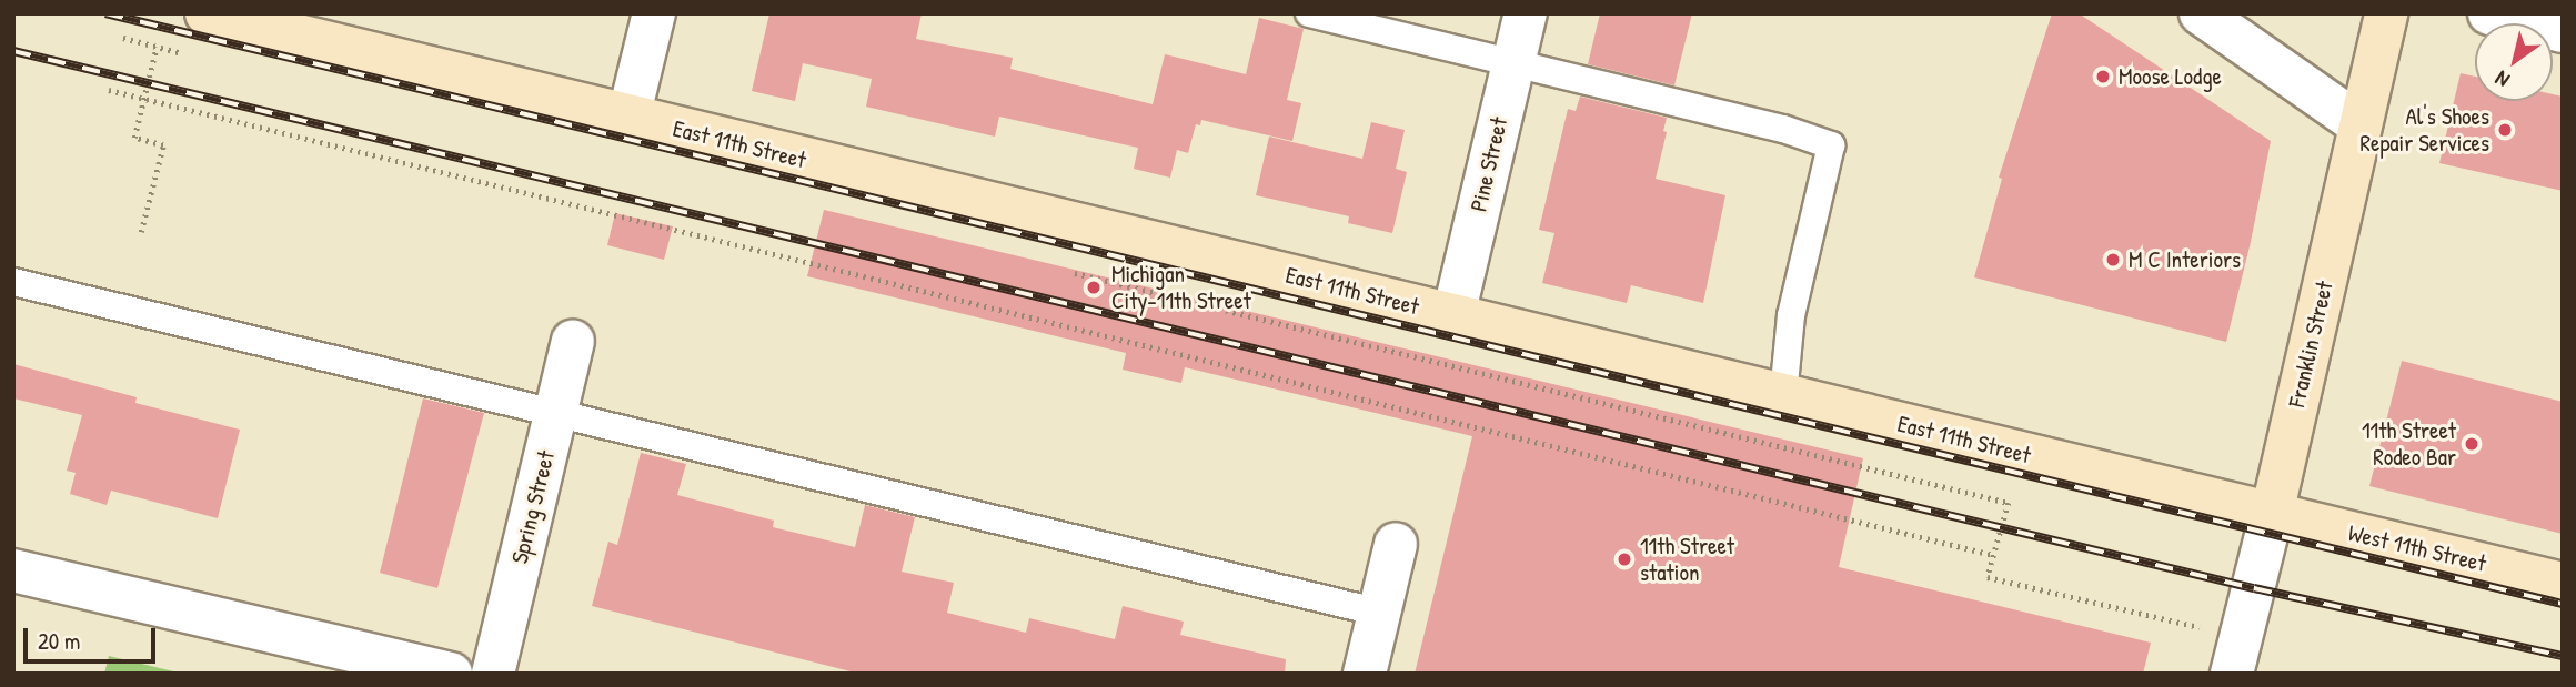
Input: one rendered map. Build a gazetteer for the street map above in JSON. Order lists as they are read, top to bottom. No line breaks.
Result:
{"streets":{"street":["East 11th Street","Pine Street","Franklin Street","Spring Street","West 11th Street"]},"crossings":[["East 11th Street","Pine Street"],["East 11th Street","Franklin Street"],["East 11th Street","West 11th Street"],["Franklin Street","West 11th Street"]],"places":["Moose Lodge","Al's Shoes Repair Services","M C Interiors","Michigan City-11th Street","11th Street Rodeo Bar","11th Street station"],"scale_bar":"20 m","north":"bottom left"}
